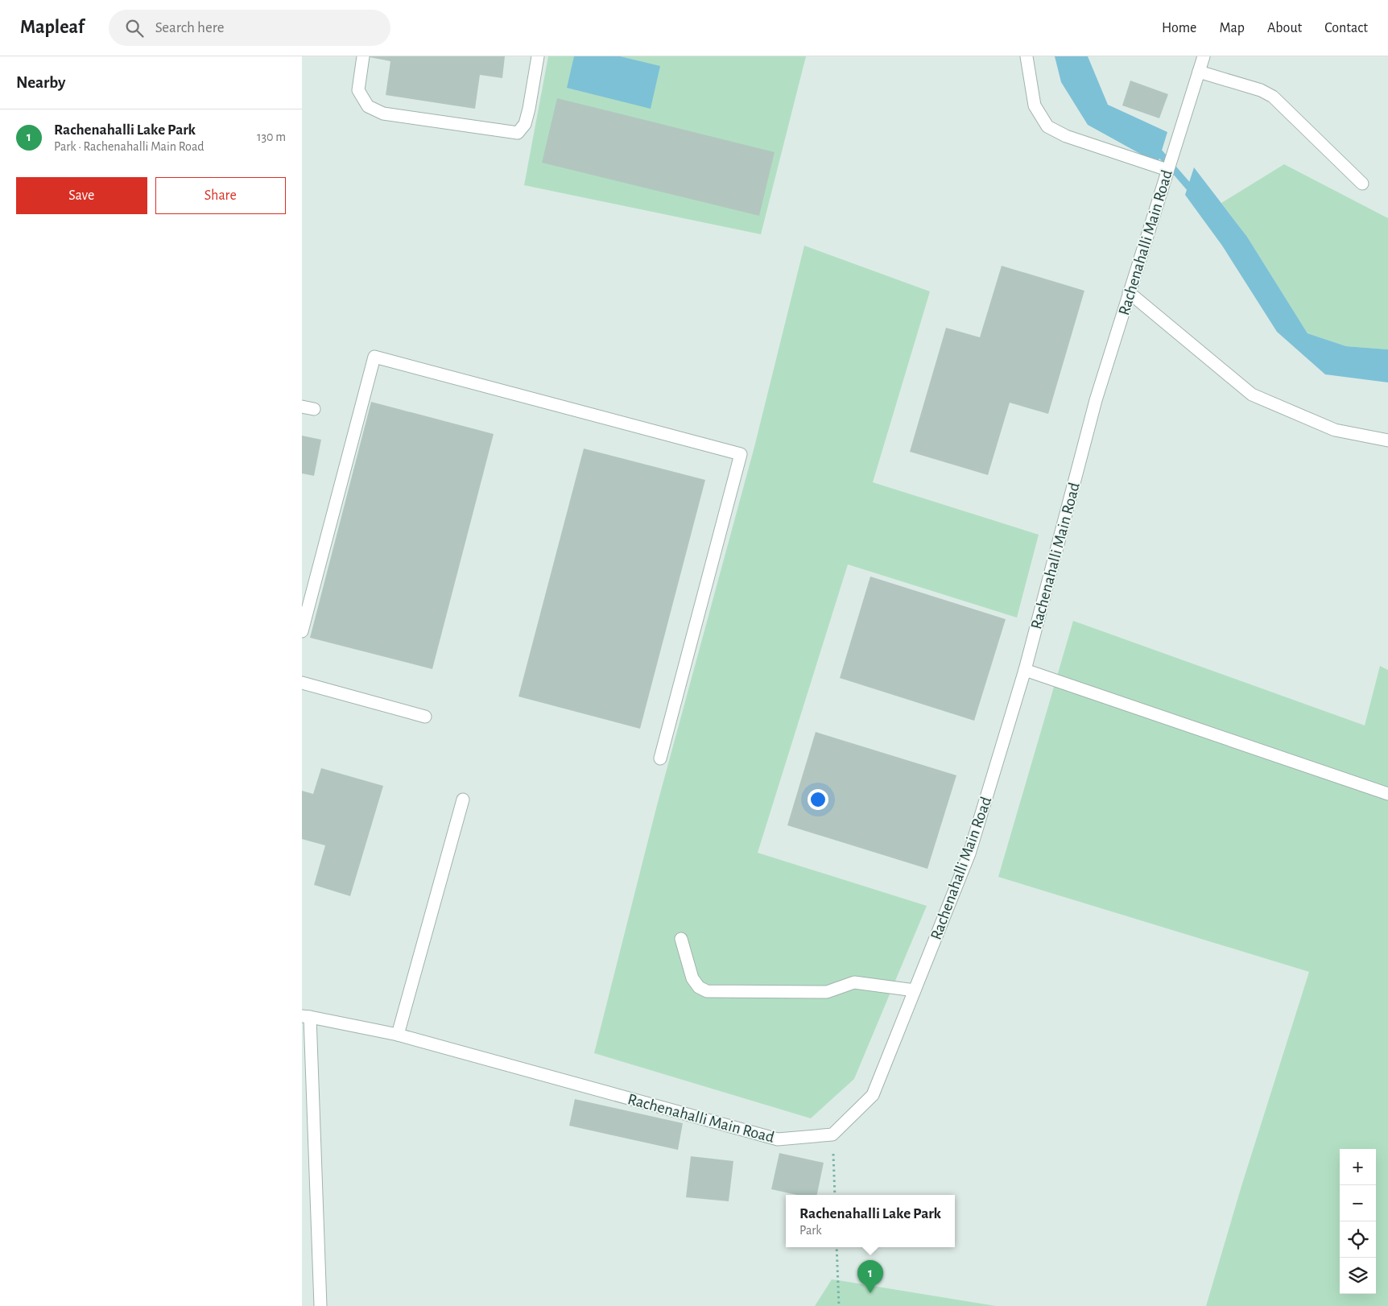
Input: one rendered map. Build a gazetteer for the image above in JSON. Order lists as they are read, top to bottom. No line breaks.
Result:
{"streets":{"street":["Rachenahalli Main Road"]},"page":{"header":"Mapleaf","search":"Search here","nav":["Home","Map","About","Contact"],"heading":"Nearby","list":[{"mark":"1","name":"Rachenahalli Lake Park","note":"Park · Rachenahalli Main Road","value":"130 m"}],"buttons":["Save","Share"],"map_buttons":["+","−"],"popup":["Rachenahalli Lake Park","Park"],"pins":"1"}}
